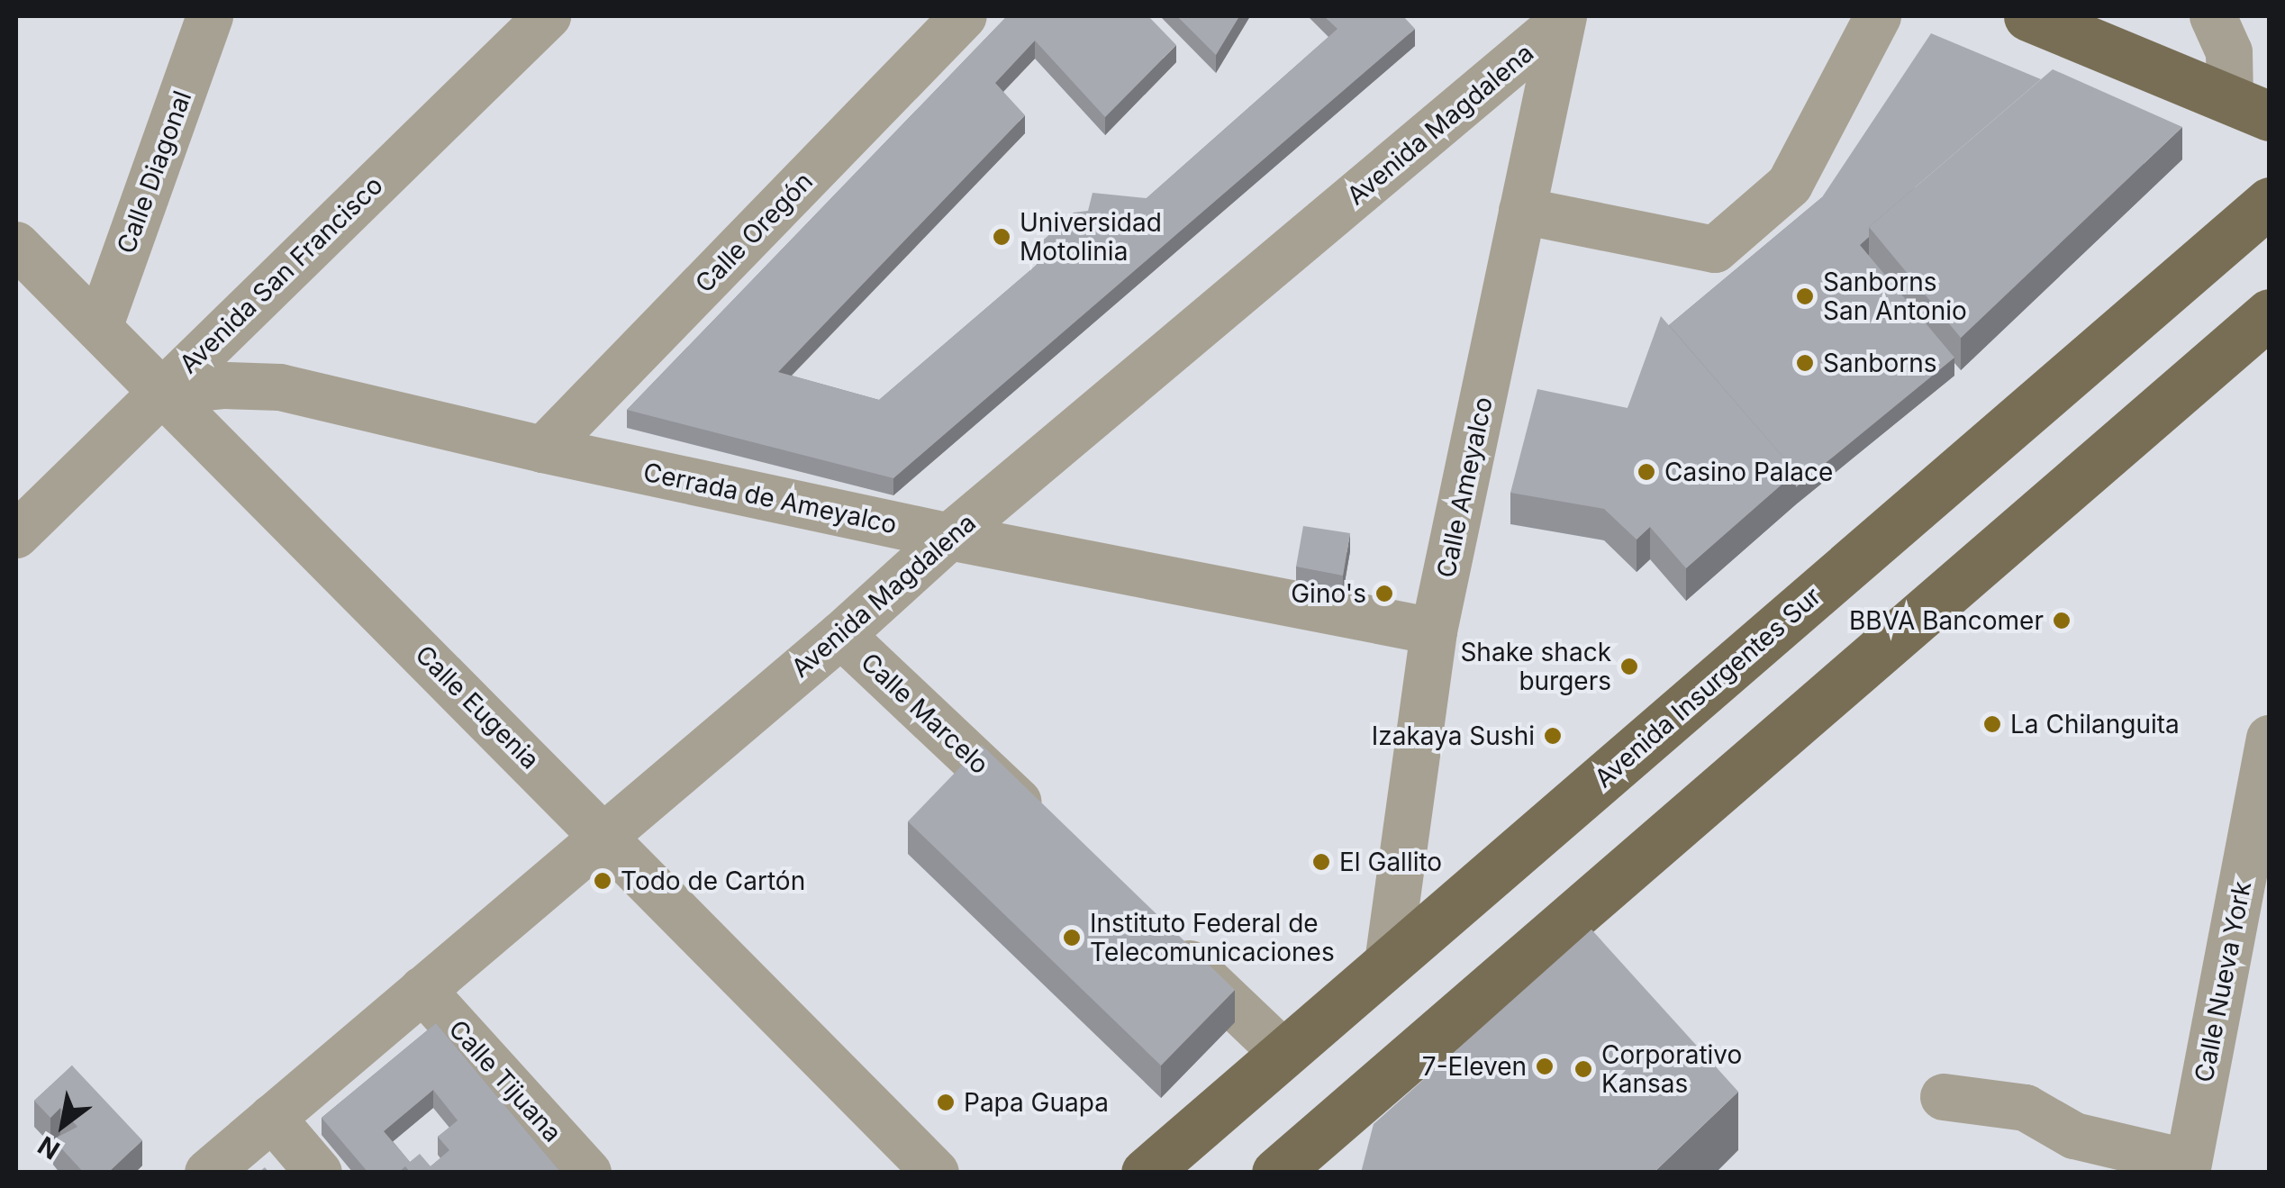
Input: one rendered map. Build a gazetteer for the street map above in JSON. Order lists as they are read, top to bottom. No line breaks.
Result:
{"streets":{"main road":["Avenida Insurgentes Sur"],"street":["Avenida Magdalena","Calle Diagonal","Calle Oregón","Avenida San Francisco","Calle Ameyalco","Cerrada de Ameyalco","Calle Eugenia","Calle Marcelo","Calle Nueva York","Calle Tijuana"]},"crossings":[["Avenida Magdalena","Calle Ameyalco"],["Avenida Magdalena","Cerrada de Ameyalco"],["Avenida Magdalena","Calle Eugenia"],["Avenida Magdalena","Calle Marcelo"],["Avenida Magdalena","Calle Tijuana"],["Calle Diagonal","Calle Eugenia"],["Calle Oregón","Cerrada de Ameyalco"],["Avenida San Francisco","Cerrada de Ameyalco"],["Avenida San Francisco","Calle Eugenia"],["Calle Ameyalco","Cerrada de Ameyalco"],["Calle Ameyalco","Avenida Insurgentes Sur"],["Cerrada de Ameyalco","Calle Eugenia"]],"places":["Universidad Motolinia","Sanborns San Antonio","Sanborns","Casino Palace","Gino's","BBVA Bancomer","Shake shack burgers","La Chilanguita","Izakaya Sushi","El Gallito","Todo de Cartón","Instituto Federal de Telecomunicaciones","7-Eleven","Corporativo Kansas","Papa Guapa"],"north":"bottom left"}
